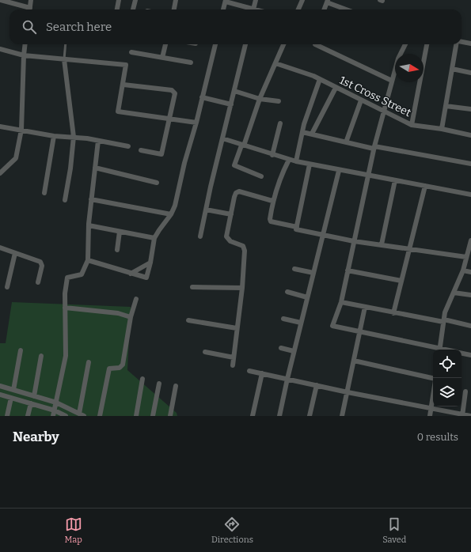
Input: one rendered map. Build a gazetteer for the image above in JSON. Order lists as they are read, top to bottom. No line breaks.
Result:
{"streets":{"street":["1st Cross Street"]},"north":"right","page":{"search":"Search here","heading":["Nearby","0 results"],"nav":["Map","Directions","Saved"]}}
